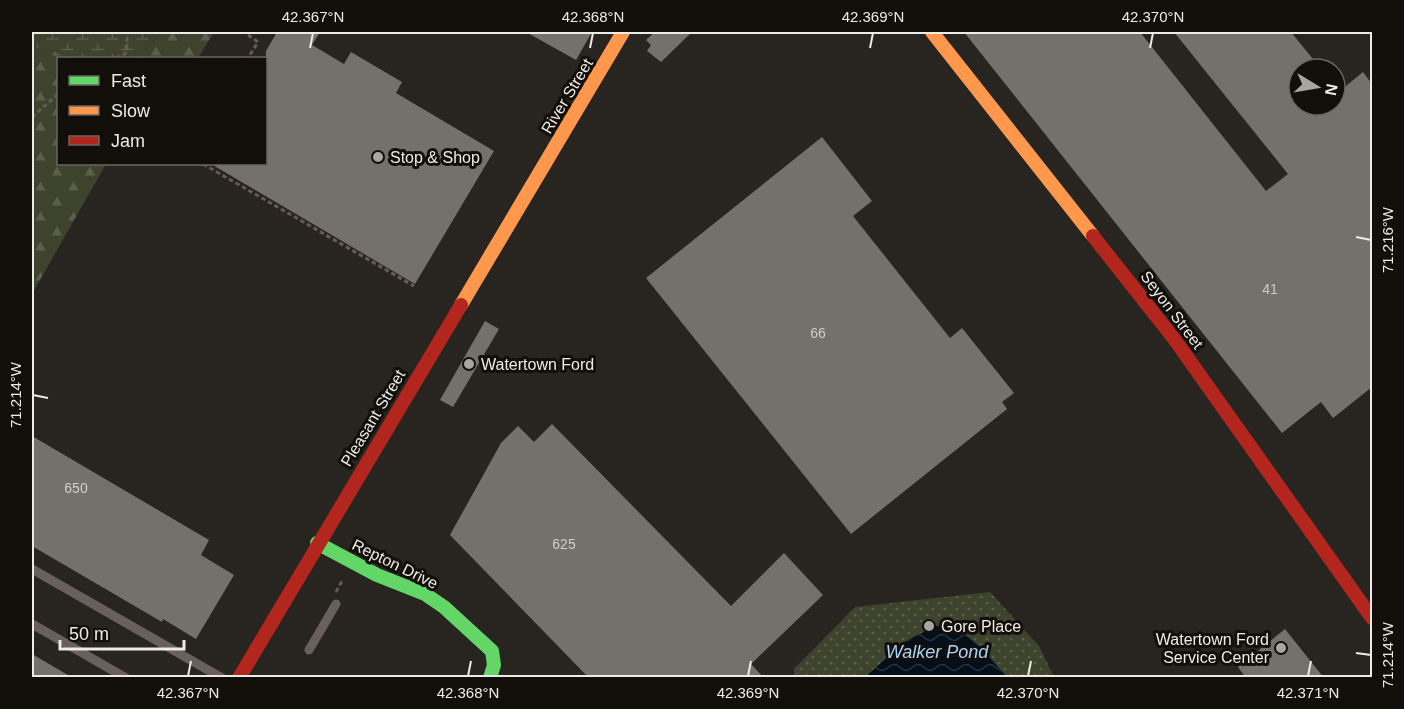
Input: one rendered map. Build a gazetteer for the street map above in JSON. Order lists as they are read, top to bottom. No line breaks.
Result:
{"streets":{"street":["River Street","Seyon Street","Pleasant Street","Repton Drive"]},"crossings":[["River Street","Pleasant Street"],["Pleasant Street","Repton Drive"]],"water":["Walker Pond"],"places":["Stop & Shop","Watertown Ford","Gore Place","Watertown Ford Service Center"],"house_numbers":["41","66","650","625"],"legend":["Fast","Slow","Jam"],"scale_bar":"50 m","north":"right","coordinates":["42.367°N","42.368°N","42.369°N","42.370°N","71.216°W","71.214°W","42.371°N"]}
